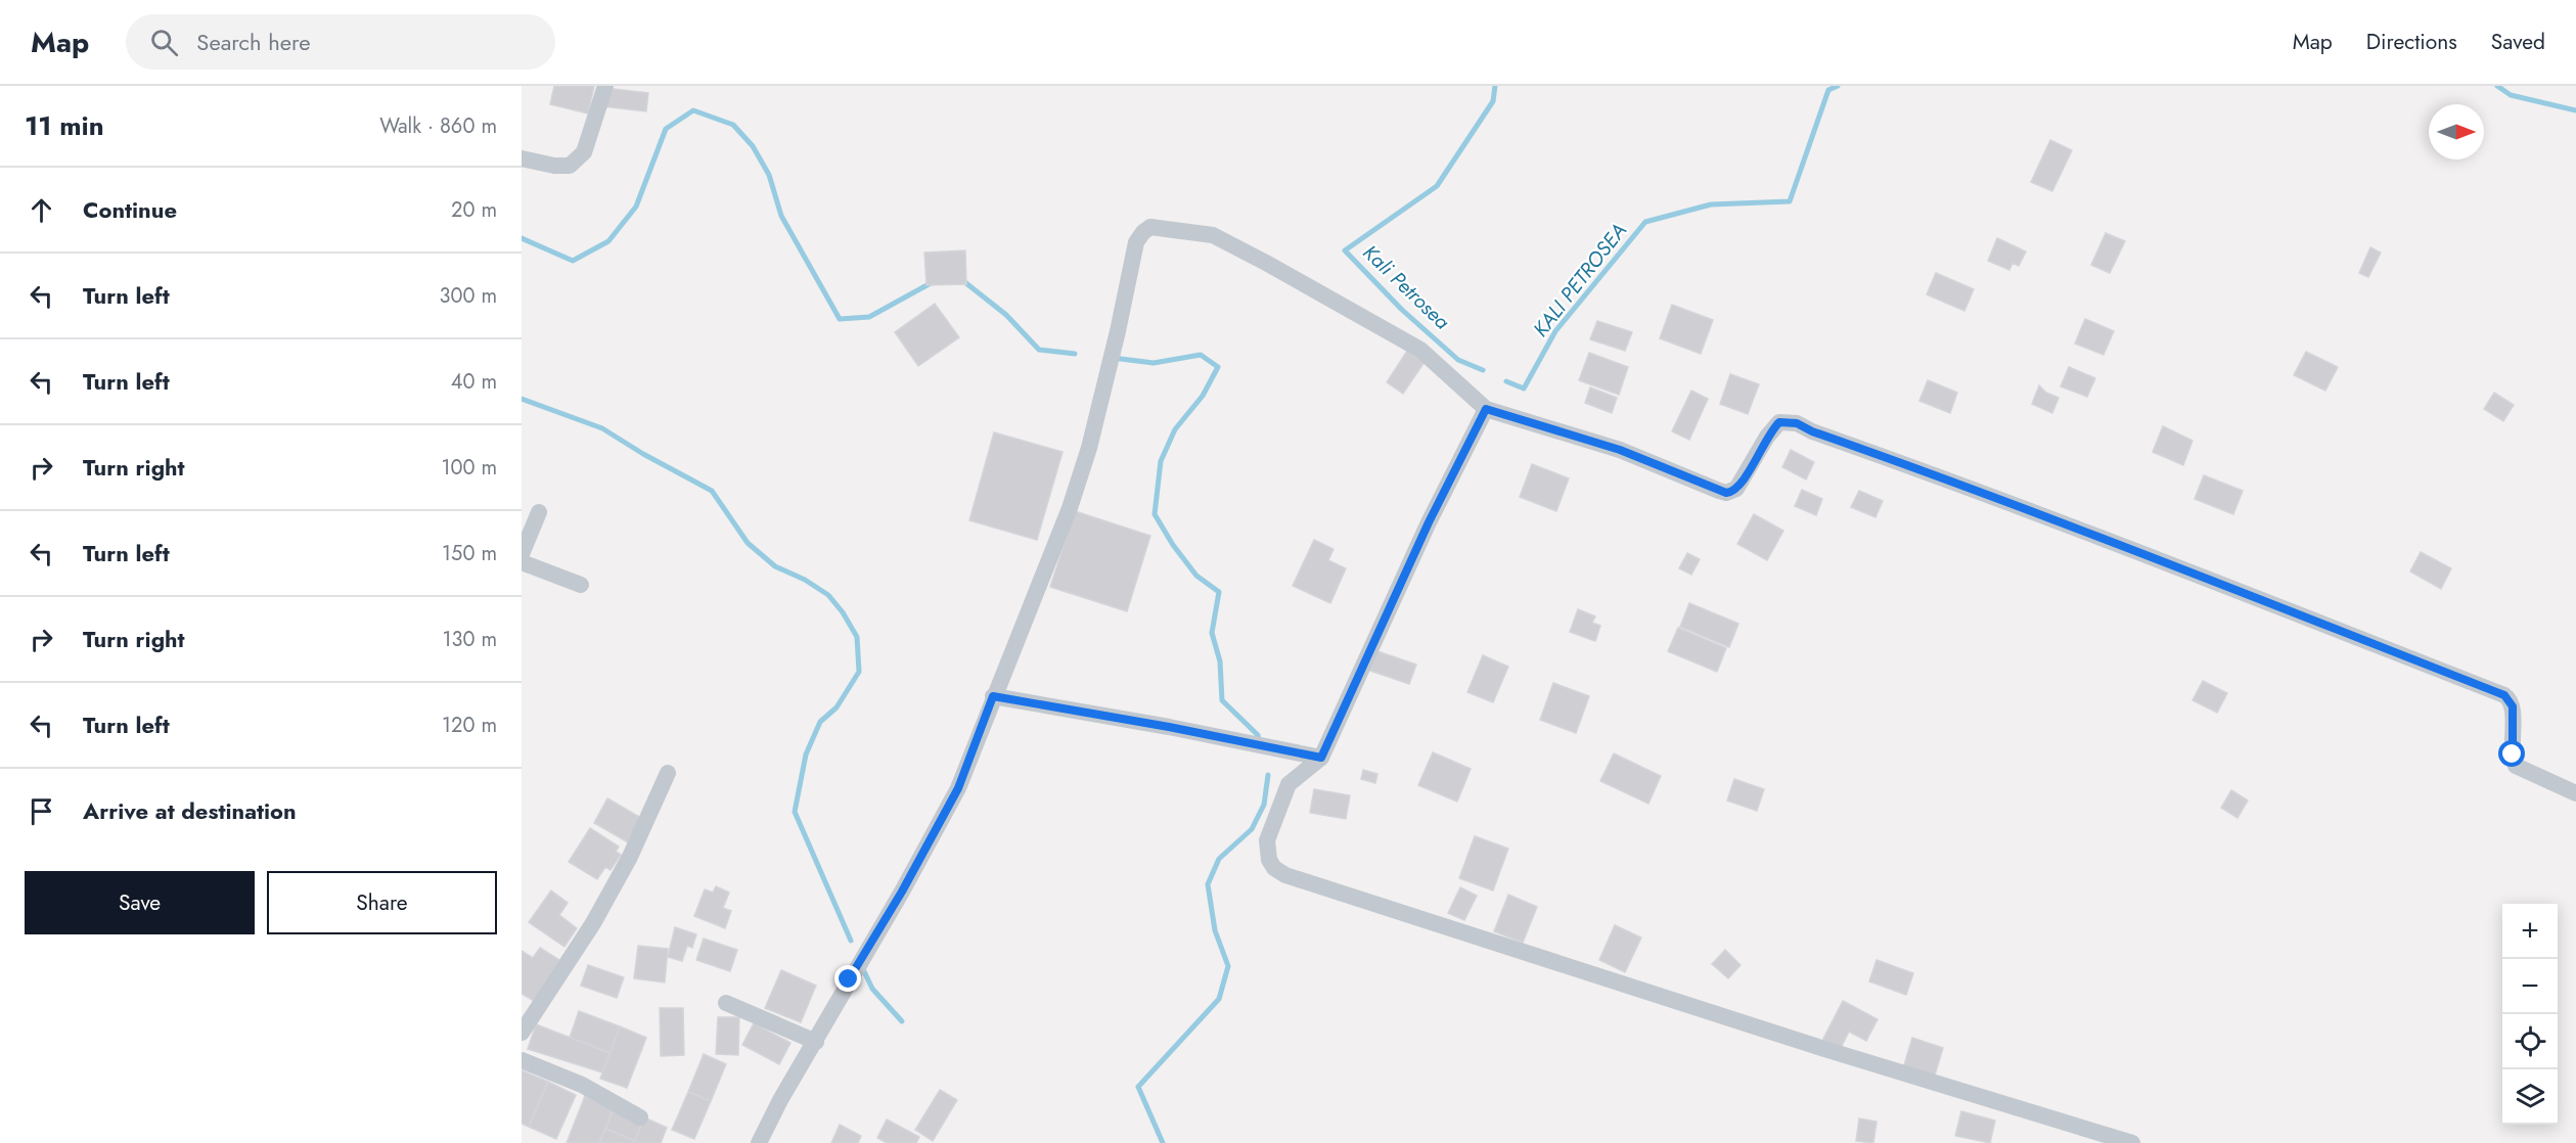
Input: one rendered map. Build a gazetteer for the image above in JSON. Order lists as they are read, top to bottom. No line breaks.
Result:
{"water":["KALI PETROSEA","Kali Petrosea"],"north":"right","page":{"header":"Map","search":"Search here","nav":["Map","Directions","Saved"],"heading":["11 min","Walk · 860 m"],"list":[["Continue","20 m"],["Turn left","300 m"],["Turn left","40 m"],["Turn right","100 m"],["Turn left","150 m"],["Turn right","130 m"],["Turn left","120 m"],"Arrive at destination"],"buttons":["Save","Share"],"map_buttons":["+","−"]}}
